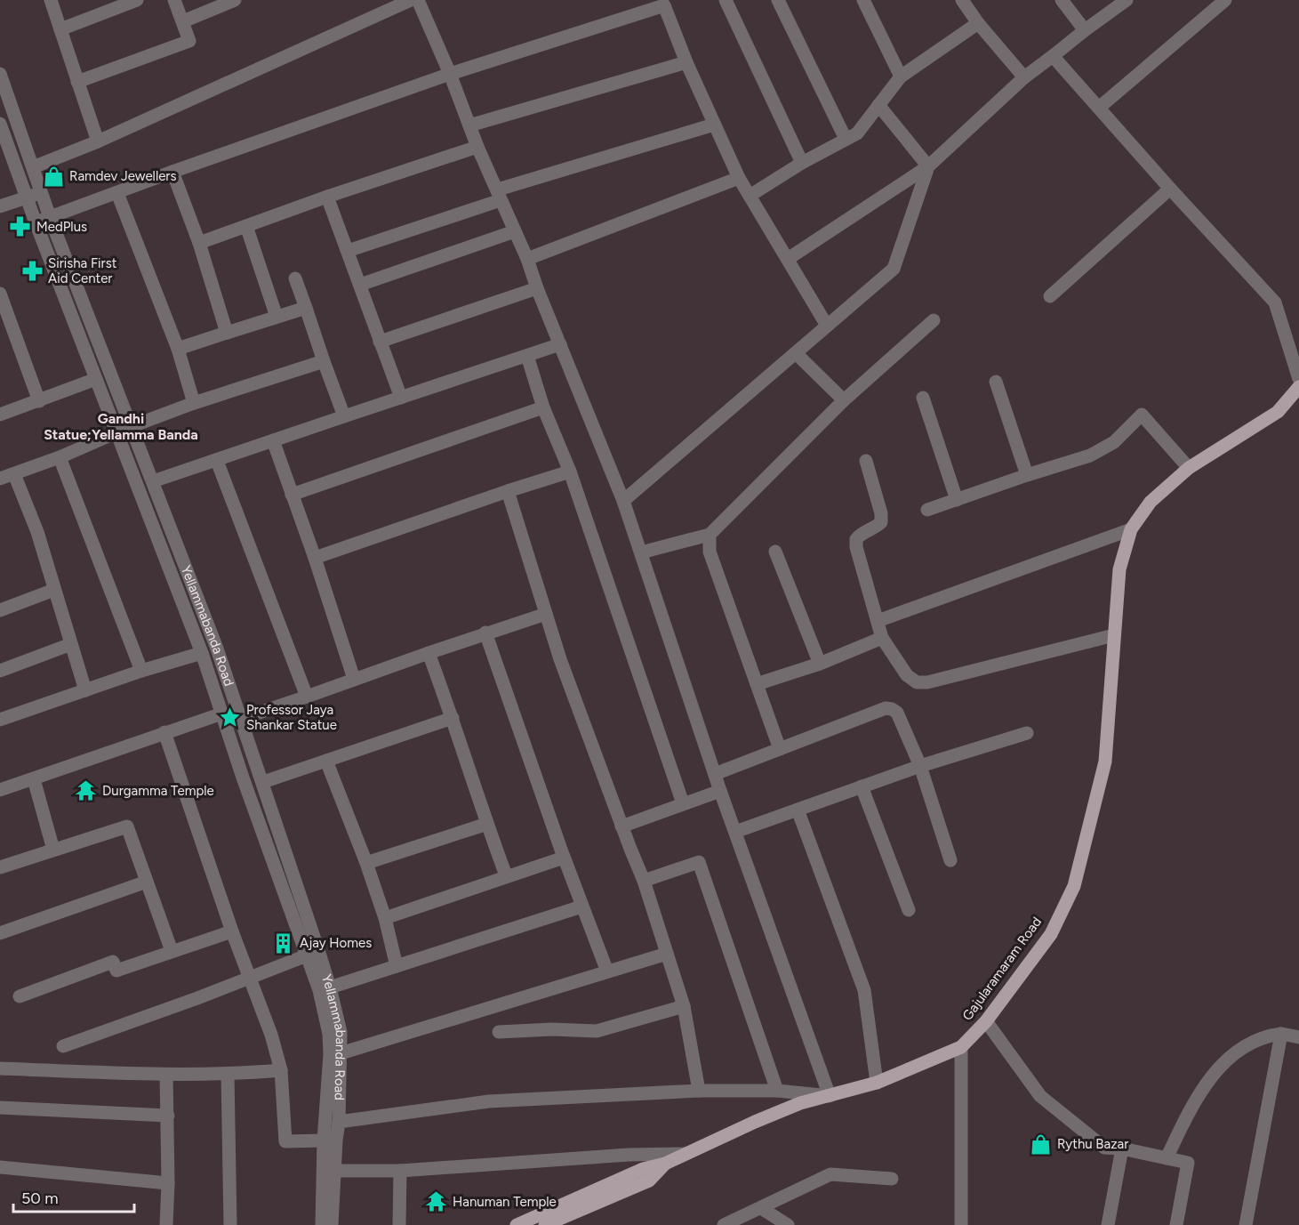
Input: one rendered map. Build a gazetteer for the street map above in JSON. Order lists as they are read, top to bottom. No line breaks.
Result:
{"streets":{"main road":["Gajularamaram Road"],"street":["Yellammabanda Road"]},"districts":["Gandhi Statue;Yellamma Banda"],"places":{"shop":["Ramdev Jewellers","Rythu Bazar"],"pharmacy":["MedPlus","Sirisha First Aid Center"],"place":["Professor Jaya Shankar Statue"],"temple":["Durgamma Temple","Hanuman Temple"],"building":["Ajay Homes"]},"scale_bar":"50 m"}
